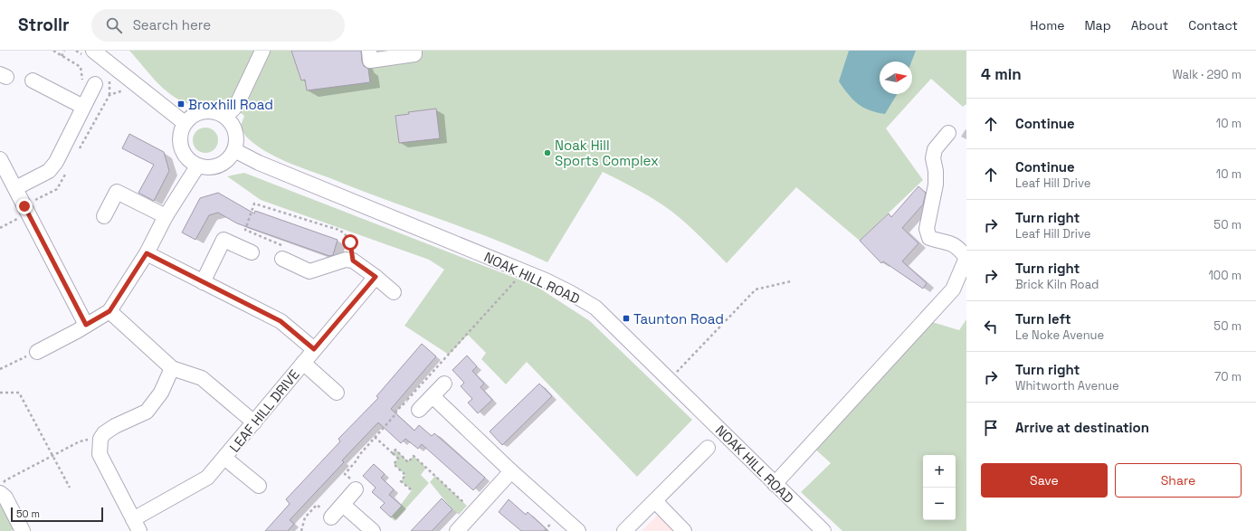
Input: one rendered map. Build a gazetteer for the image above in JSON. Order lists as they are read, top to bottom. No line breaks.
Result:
{"streets":{"street":["NOAK HILL ROAD","LEAF HILL DRIVE"]},"places":{"transit":["Broxhill Road","Taunton Road"],"other":["Noak Hill Sports Complex"]},"scale_bar":"50 m","north":"right","page":{"header":"Strollr","search":"Search here","nav":["Home","Map","About","Contact"],"heading":["4 min","Walk · 290 m"],"list":[["Continue","10 m"],["Continue","Leaf Hill Drive","10 m"],["Turn right","Leaf Hill Drive","50 m"],["Turn right","Brick Kiln Road","100 m"],["Turn left","Le Noke Avenue","50 m"],["Turn right","Whitworth Avenue","70 m"],"Arrive at destination"],"buttons":["Save","Share"],"map_buttons":["+","−"],"scale":"50 m"}}
